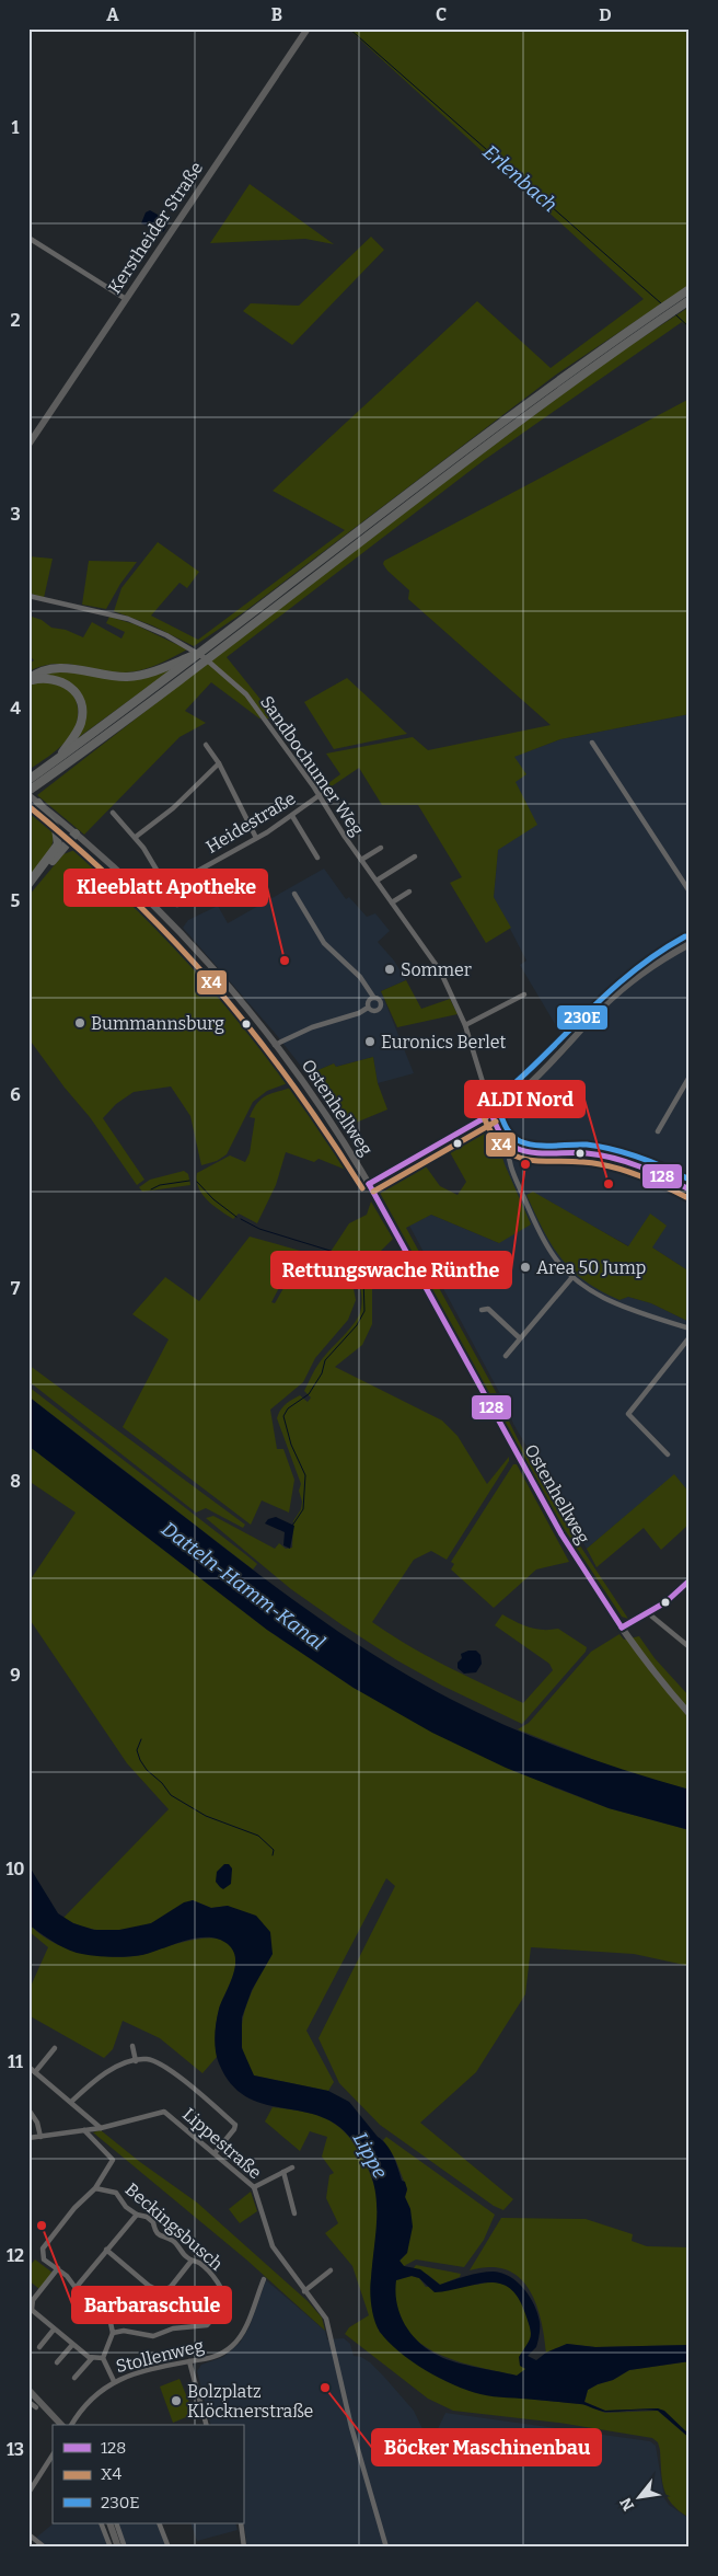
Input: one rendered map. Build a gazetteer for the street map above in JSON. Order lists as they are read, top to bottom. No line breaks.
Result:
{"streets":{"main road":["Kerstheider Straße","Ostenhellweg"],"street":["Sandbochumer Weg","Heidestraße","Lippestraße","Beckingsbusch","Stollenweg"]},"crossings":[["Sandbochumer Weg","Heidestraße"]],"water":["Erlenbach","Datteln-Hamm-Kanal","Lippe"],"places":["Kleeblatt Apotheke","Sommer","Bummannsburg","Euronics Berlet","Rettungswache Rünthe","ALDI Nord","Area 50 Jump","Barbaraschule","Böcker Maschinenbau","Bolzplatz Klöcknerstraße"],"lines":["transit line X4","transit line 230E","transit line 128"],"legend":["128","X4","230E"],"north":"bottom left","grid":{"columns":["A","B","C","D"],"rows":["1","2","3","4","5","6","7","8","9","10","11","12","13"]}}
